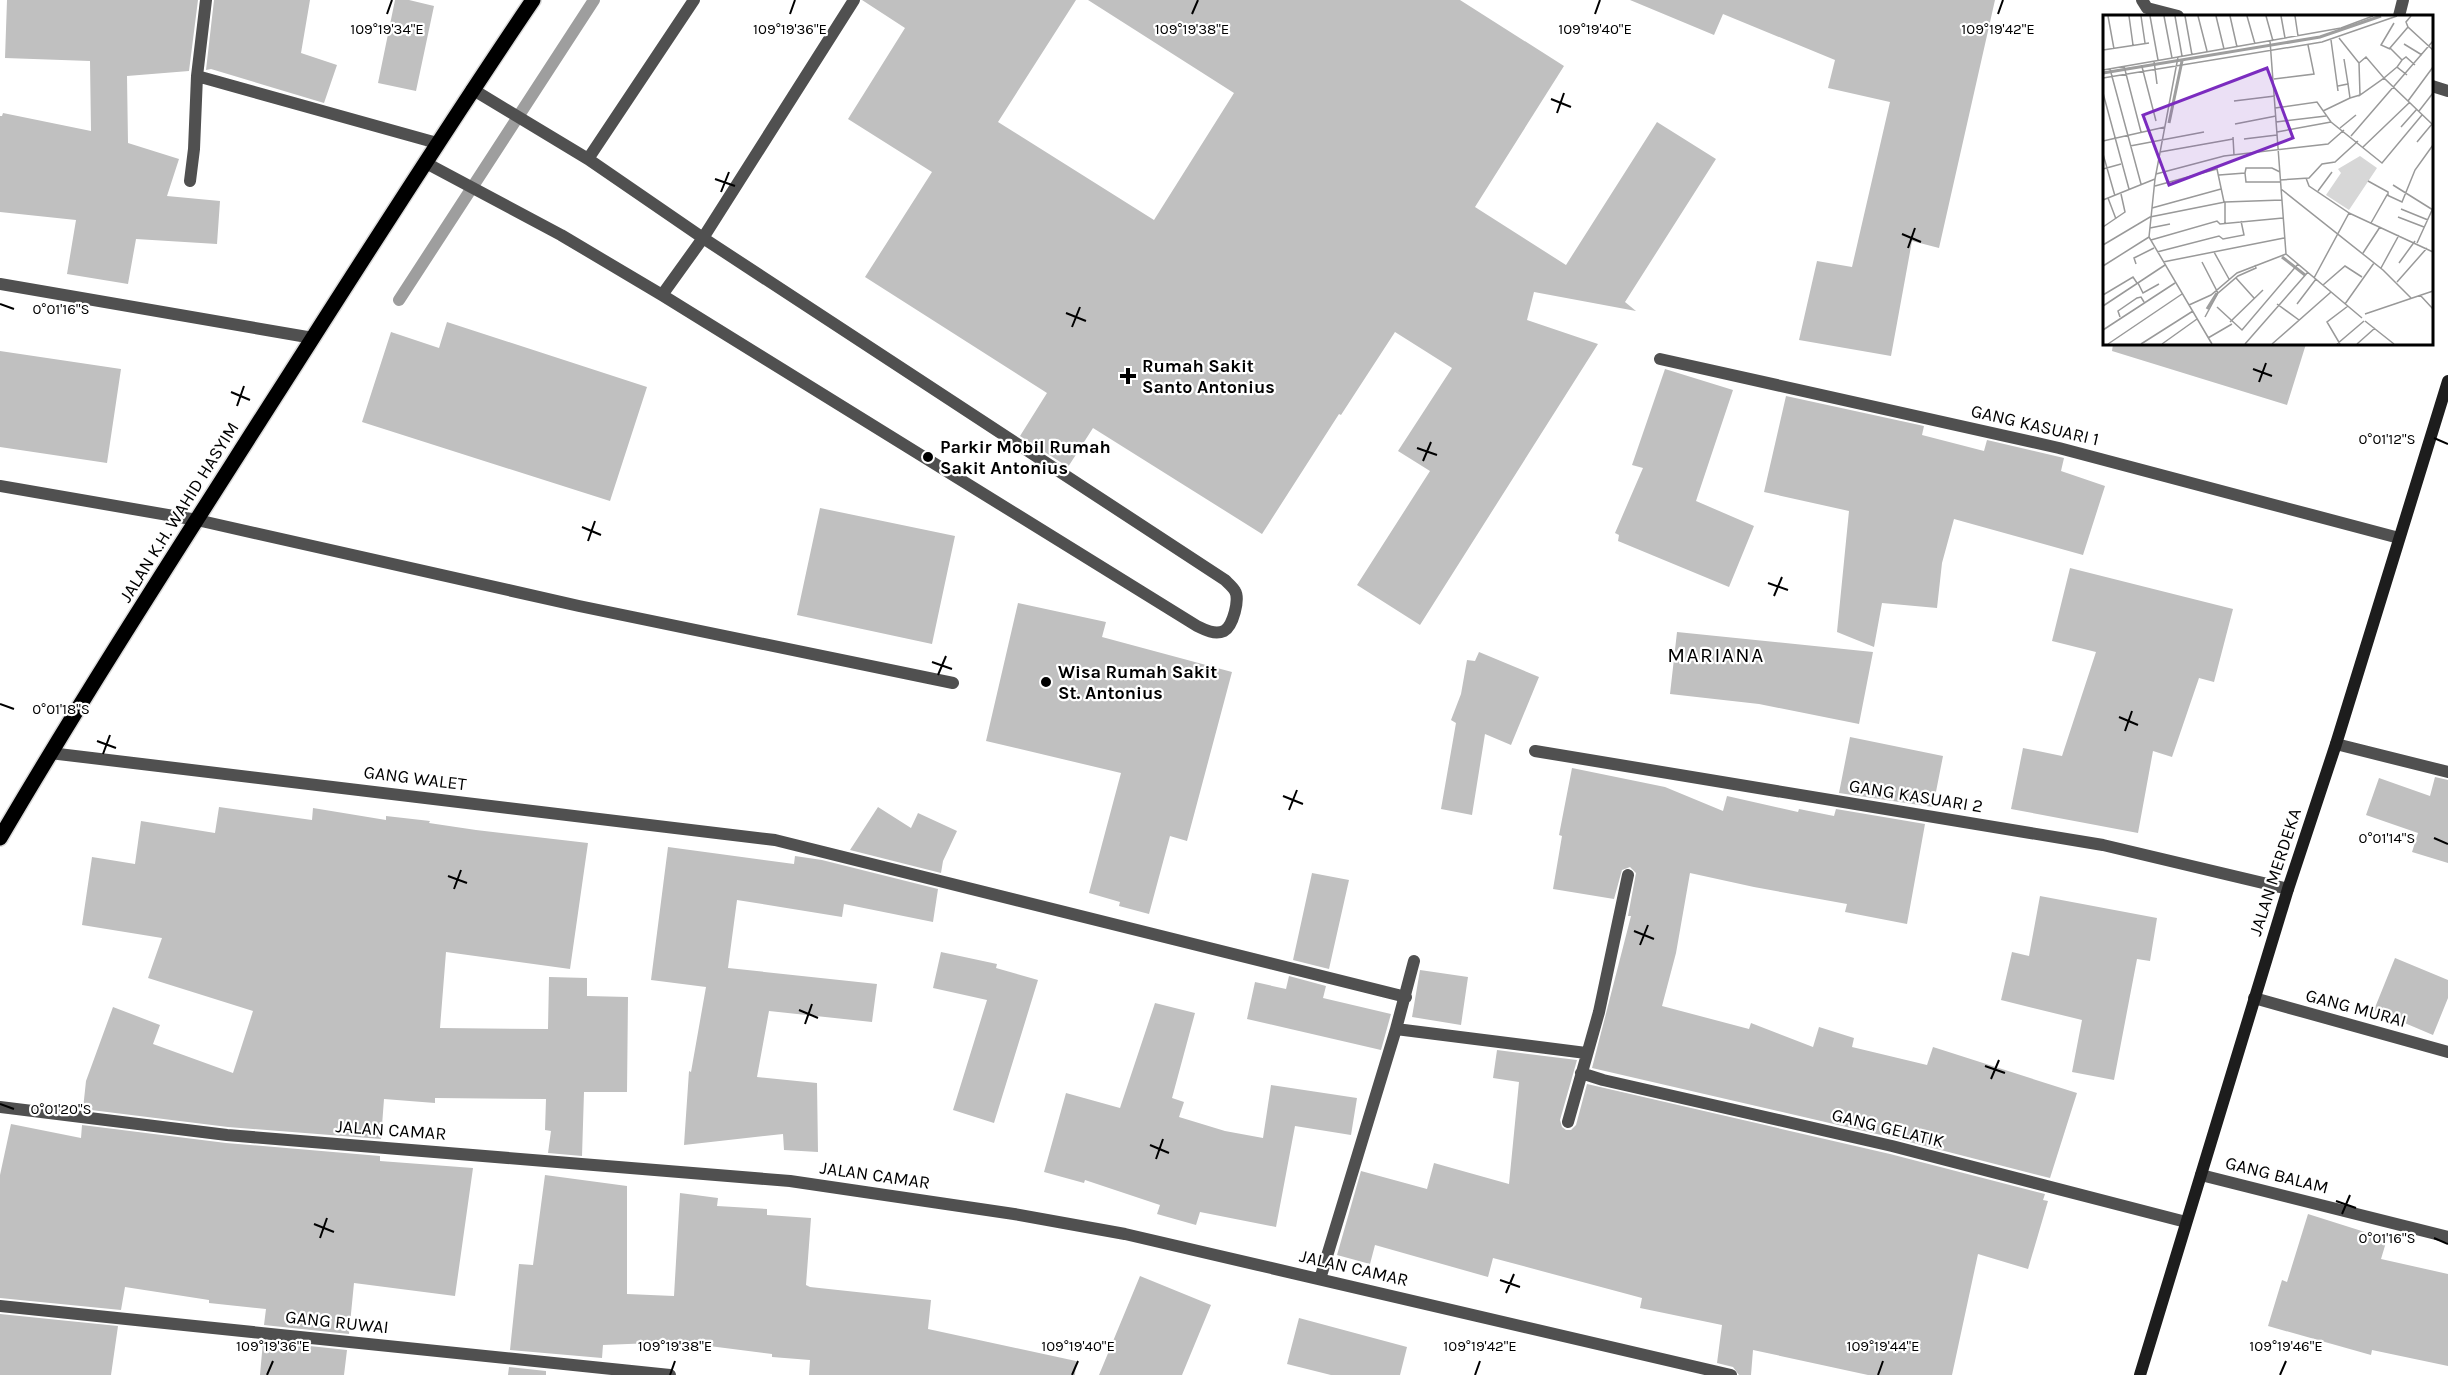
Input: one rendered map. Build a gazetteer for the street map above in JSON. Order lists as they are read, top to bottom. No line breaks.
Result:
{"streets":{"main road":["JALAN K.H. WAHID HASYIM"],"street":["GANG KASUARI 1","GANG WALET","GANG KASUARI 2","JALAN MERDEKA","GANG MURAI","GANG GELATIK","JALAN CAMAR","GANG BALAM","GANG RUWAI"]},"crossings":[["GANG KASUARI 1","JALAN MERDEKA"],["JALAN K.H. WAHID HASYIM","GANG WALET"],["GANG KASUARI 2","JALAN MERDEKA"],["JALAN MERDEKA","GANG MURAI"],["JALAN MERDEKA","GANG GELATIK"],["JALAN MERDEKA","GANG BALAM"]],"districts":["MARIANA"],"places":{"health":["Rumah Sakit Santo Antonius"],"other":["Parkir Mobil Rumah Sakit Antonius","Wisa Rumah Sakit St. Antonius"]},"coordinates":["109°19'34\"E","109°19'36\"E","109°19'38\"E","109°19'40\"E","109°19'42\"E","0°01'16\"S","0°01'12\"S","0°01'18\"S","0°01'14\"S","0°01'20\"S","109°19'44\"E","109°19'46\"E"]}
